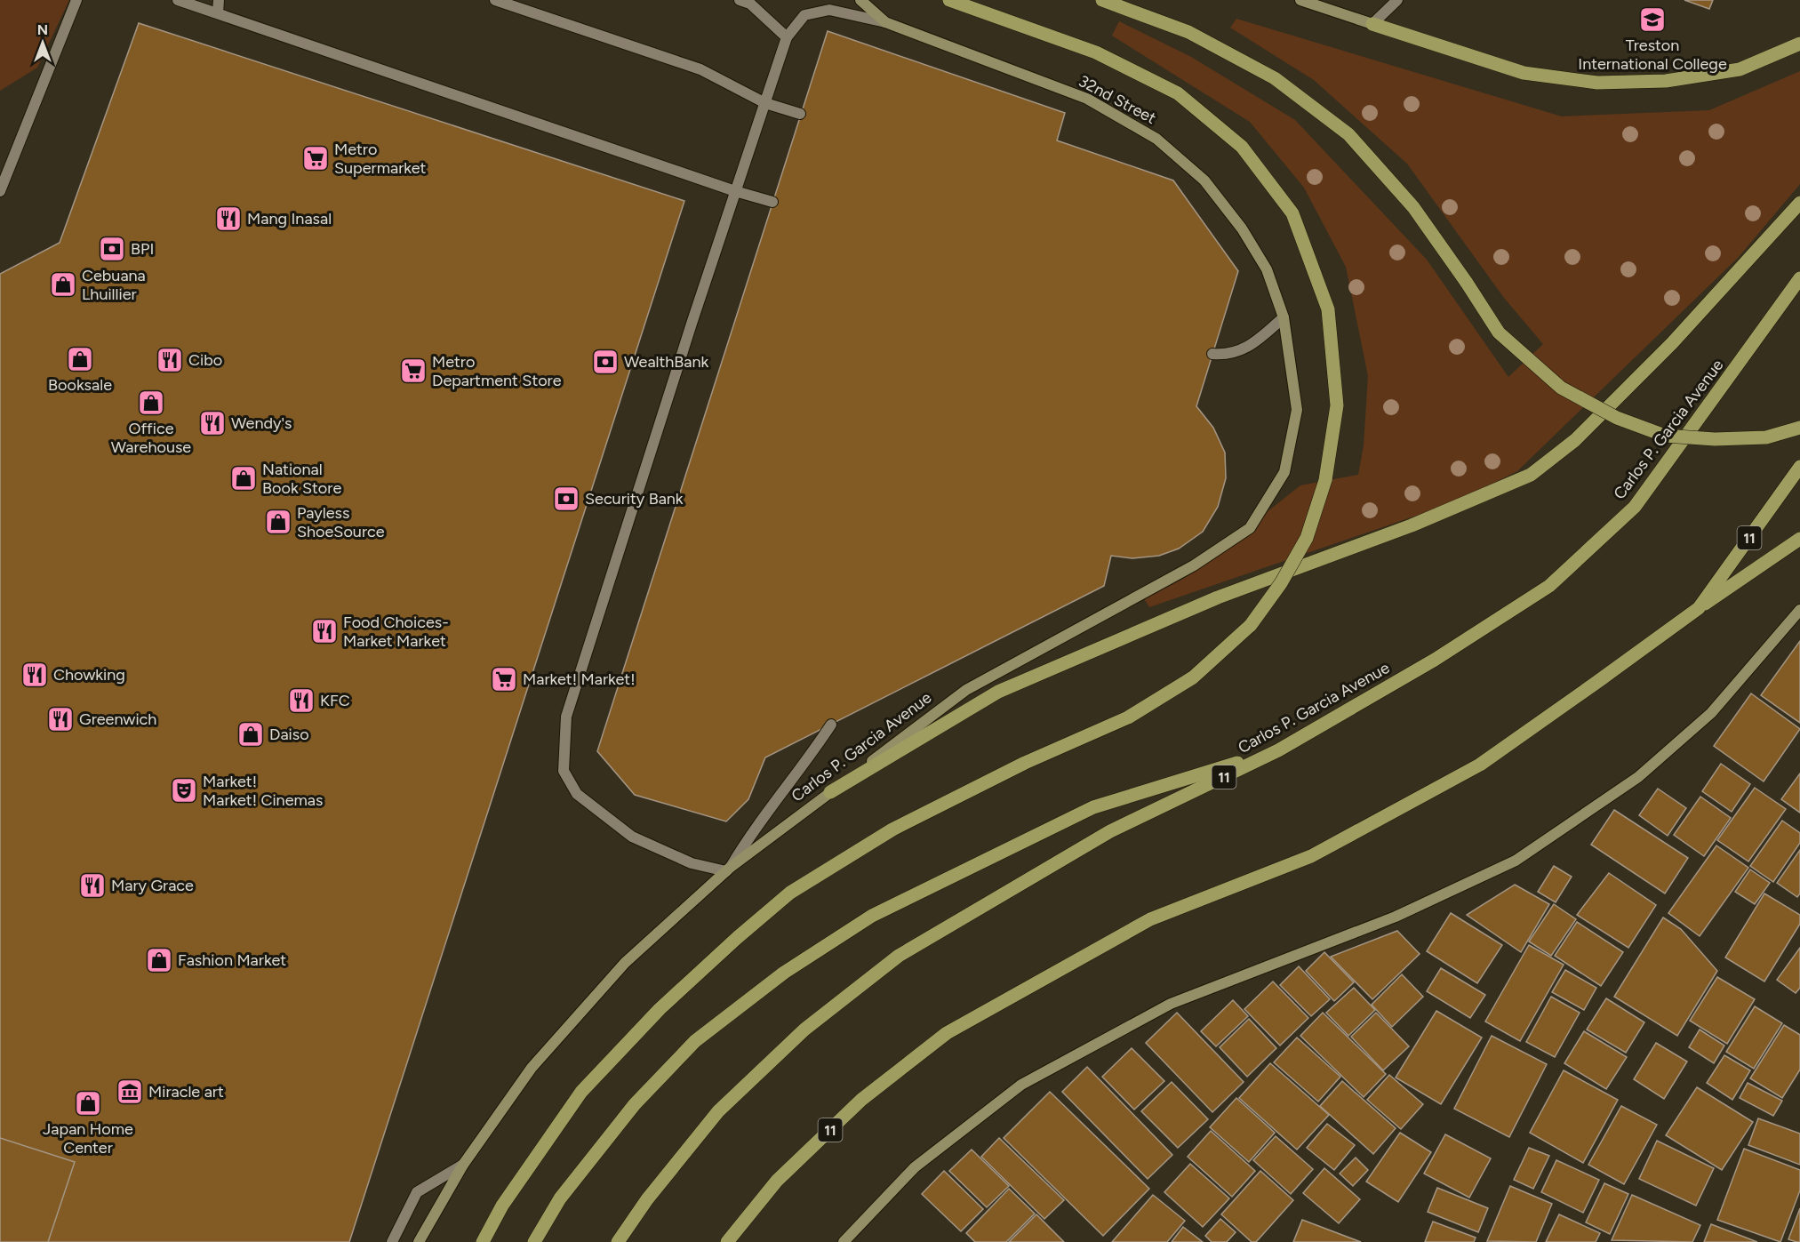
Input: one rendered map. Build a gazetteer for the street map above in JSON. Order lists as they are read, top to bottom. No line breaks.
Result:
{"streets":{"main road":["32nd Street","Carlos P. Garcia Avenue","11"]},"crossings":[["32nd Street","Carlos P. Garcia Avenue"]],"places":{"school or university":["Treston International College"],"supermarket":["Metro Supermarket","Metro Department Store","Market! Market!"],"restaurant":["Mang Inasal","Cibo","Wendy's","Food Choices- Market Market","Chowking","KFC","Greenwich","Mary Grace"],"bank":["BPI","WealthBank","Security Bank"],"shop":["Cebuana Lhuillier","Booksale","Office Warehouse","National Book Store","Payless ShoeSource","Daiso","Fashion Market","Japan Home Center"],"theatre":["Market! Market! Cinemas"],"museum":["Miracle art"]},"north":"top"}
